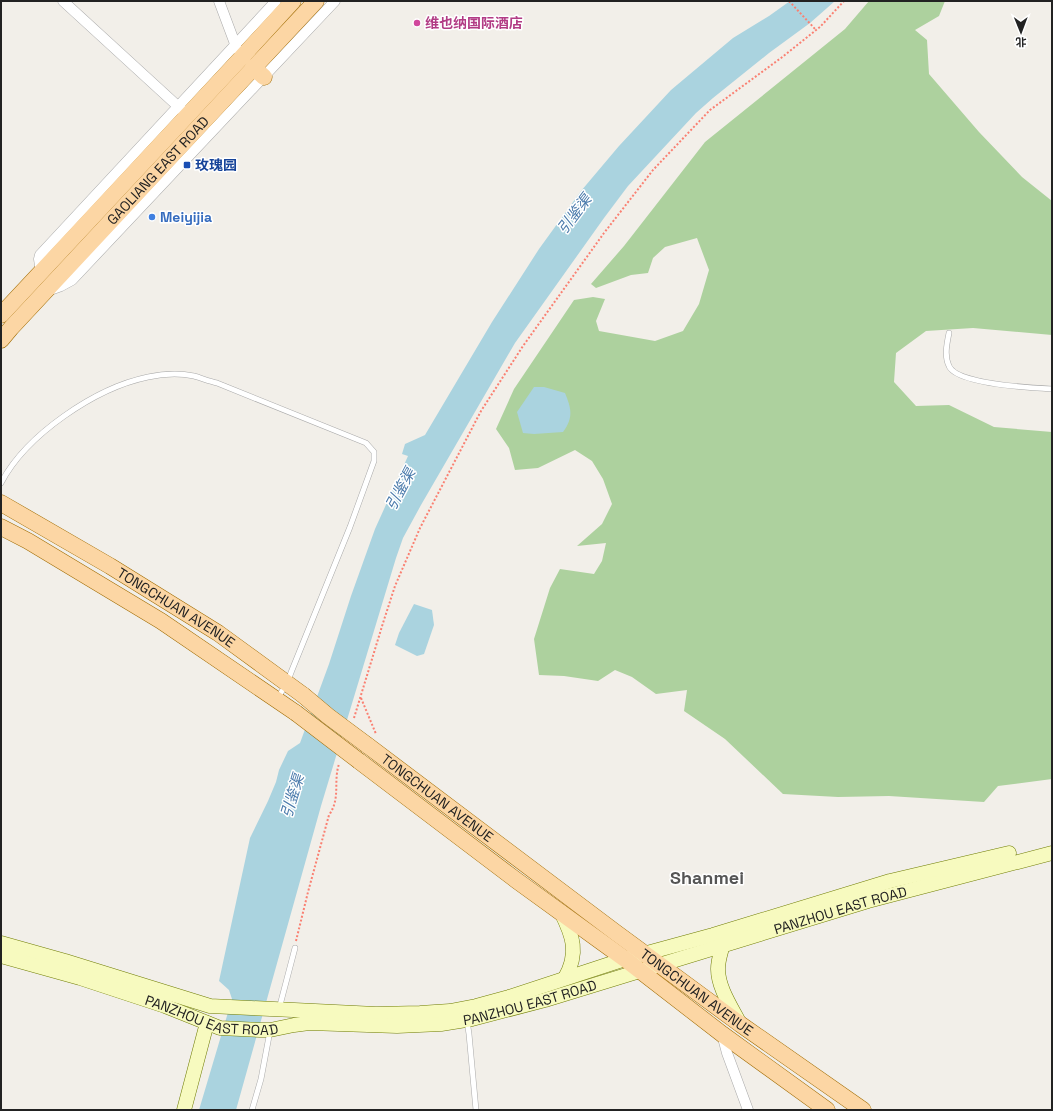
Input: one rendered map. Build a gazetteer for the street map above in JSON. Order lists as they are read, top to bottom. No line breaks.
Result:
{"streets":{"main road":["GAOLIANG EAST ROAD","TONGCHUAN AVENUE","PANZHOU EAST ROAD"]},"crossings":[["TONGCHUAN AVENUE","PANZHOU EAST ROAD"]],"districts":["Shanmei"],"water":["引鉴渠"],"places":{"other":["维也纳国际酒店","Meiyijia"],"transit":["玫瑰园"]},"north":"bottom"}
